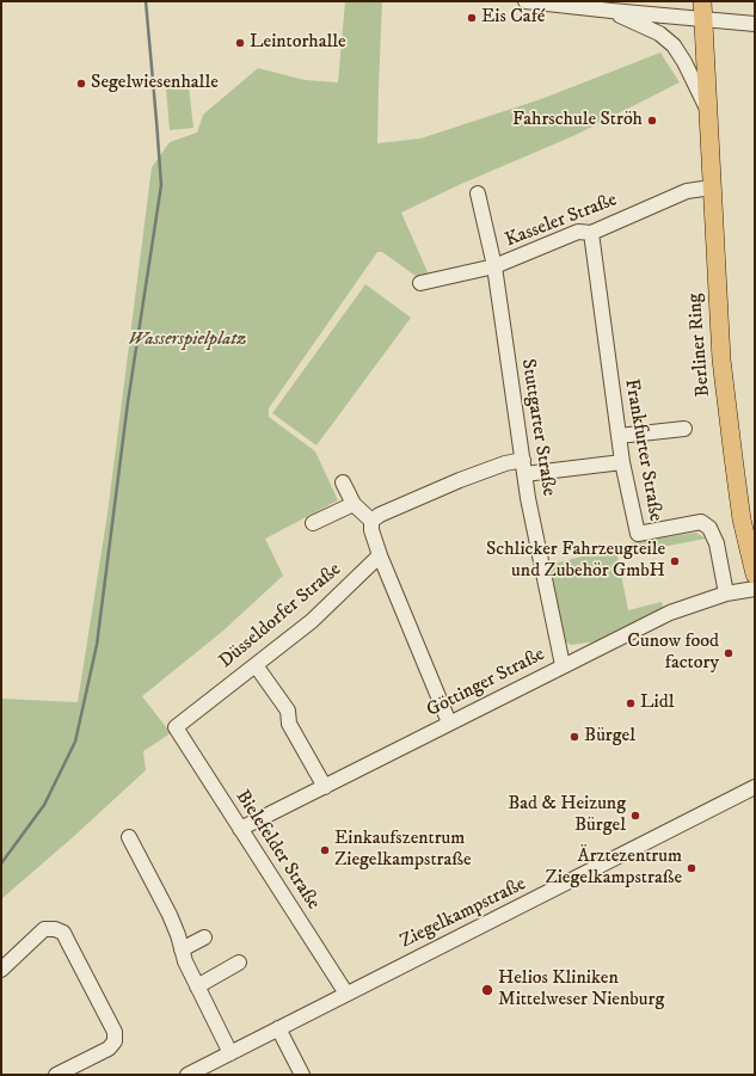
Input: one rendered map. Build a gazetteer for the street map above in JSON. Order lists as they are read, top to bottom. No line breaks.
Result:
{"streets":{"main road":["Berliner Ring"],"street":["Kasseler Straße","Stuttgarter Straße","Frankfurter Straße","Düsseldorfer Straße","Göttinger Straße","Bielefelder Straße","Ziegelkampstraße"]},"crossings":[["Kasseler Straße","Berliner Ring"],["Kasseler Straße","Stuttgarter Straße"],["Kasseler Straße","Frankfurter Straße"],["Stuttgarter Straße","Göttinger Straße"],["Frankfurter Straße","Göttinger Straße"],["Düsseldorfer Straße","Bielefelder Straße"],["Göttinger Straße","Bielefelder Straße"],["Bielefelder Straße","Ziegelkampstraße"]],"parks":["Wasserspielplatz"],"places":["Eis Café","Leintorhalle","Segelwiesenhalle","Fahrschule Ströh","Schlicker Fahrzeugteile und Zubehör GmbH","Cunow food factory","Lidl","Bürgel","Bad & Heizung Bürgel","Einkaufszentrum Ziegelkampstraße","Ärztezentrum Ziegelkampstraße","Helios Kliniken Mittelweser Nienburg"]}
